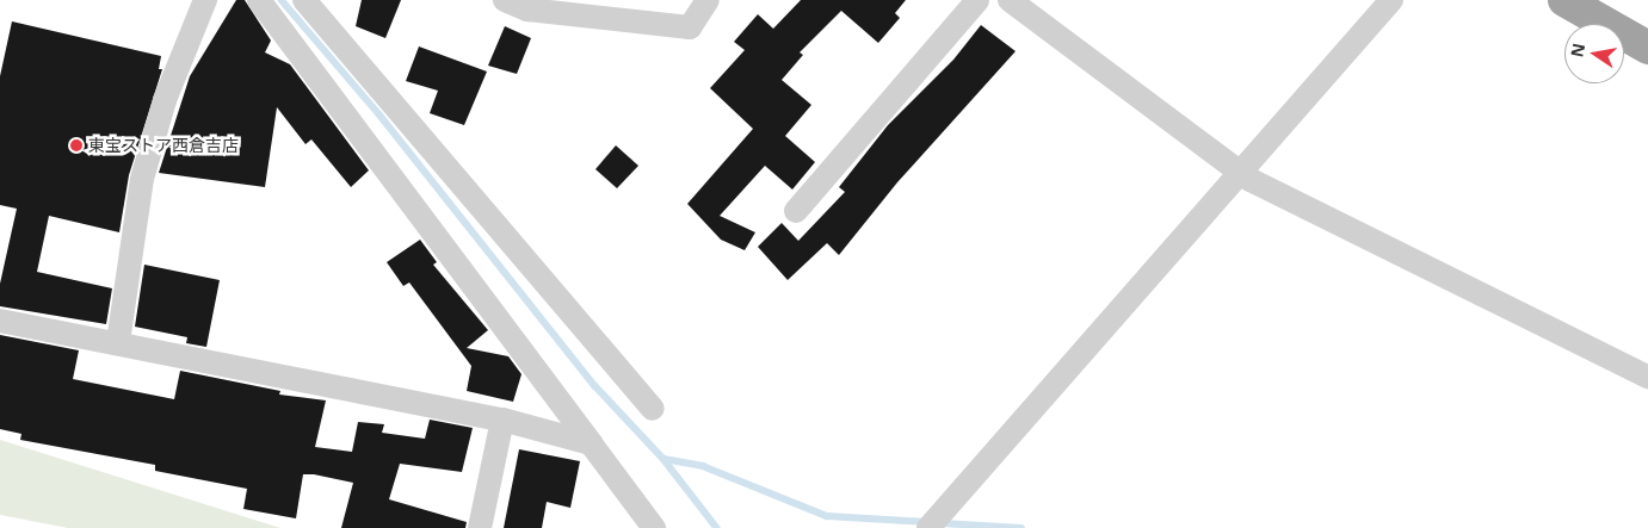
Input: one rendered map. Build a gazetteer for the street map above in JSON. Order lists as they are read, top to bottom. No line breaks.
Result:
{"places":["東宝ストア西倉吉店"],"north":"left"}
